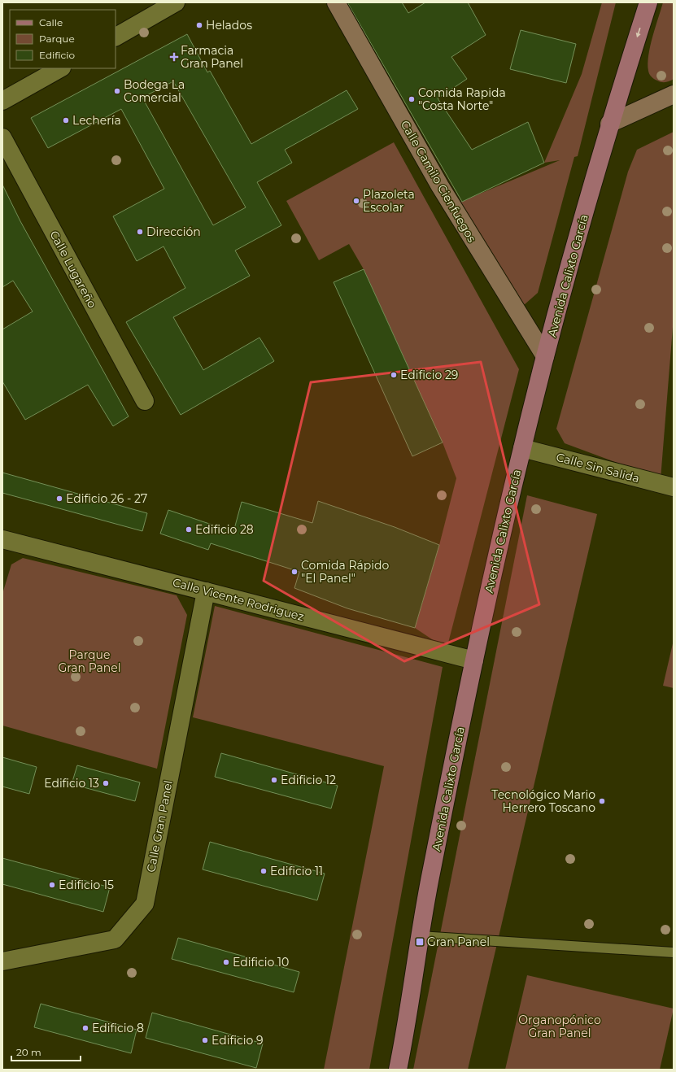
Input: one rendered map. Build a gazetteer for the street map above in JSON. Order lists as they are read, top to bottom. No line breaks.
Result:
{"streets":{"main road":["Calle Camilo Cienfuegos","Avenida Calixto García"],"street":["Calle Lugareño","Calle Sin Salida","Calle Vicente Rodriguez","Calle Gran Panel"]},"crossings":[["Calle Camilo Cienfuegos","Avenida Calixto García"],["Avenida Calixto García","Calle Sin Salida"],["Avenida Calixto García","Calle Vicente Rodriguez"],["Calle Vicente Rodriguez","Calle Gran Panel"]],"parks":["Parque Gran Panel","Organopónico Gran Panel"],"places":{"other":["Helados","Bodega La Comercial","Comida Rapida \"Costa Norte\"","Lechería","Plazoleta Escolar","Dirección","Edificio 29","Edificio 26 - 27","Edificio 28","Comida Rápido \"El Panel\"","Edificio 12","Edificio 13","Tecnológico Mario Herrero Toscano","Edificio 11","Edificio 15","Edificio 10","Edificio 8","Edificio 9"],"health":["Farmacia Gran Panel"],"transit":["Gran Panel"]},"legend":["Calle","Parque","Edificio"],"scale_bar":"20 m"}
